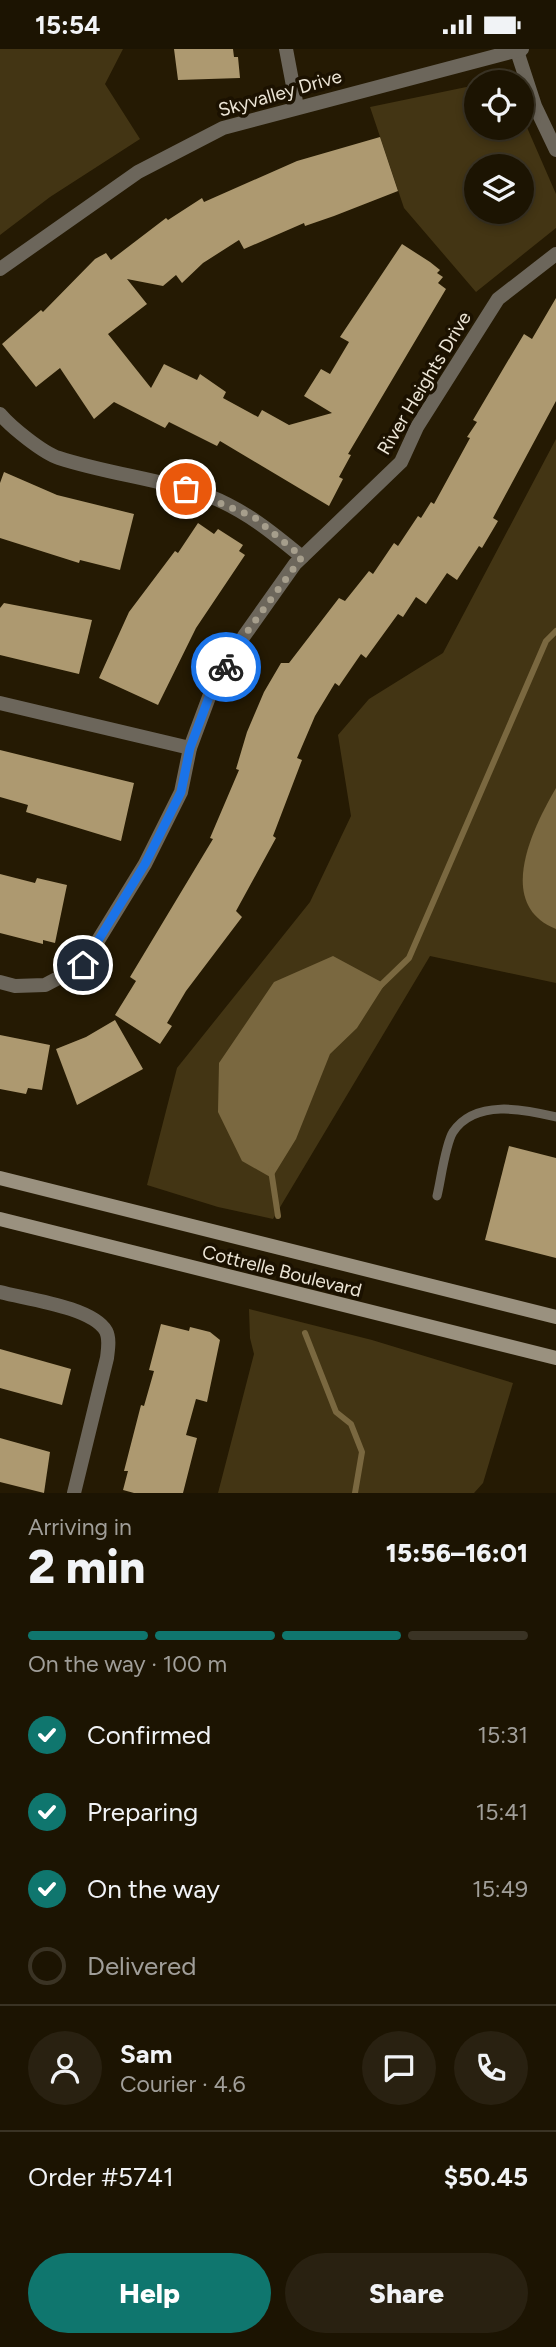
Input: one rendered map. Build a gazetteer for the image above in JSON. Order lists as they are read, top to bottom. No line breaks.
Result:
{"streets":{"main road":["Cottrelle Boulevard"],"street":["Skyvalley Drive","River Heights Drive"]},"page":{"status":"15:54","heading":["2 min","Arriving in","15:56–16:01"],"panel":["Sam","Courier · 4.6","Order #5741","$50.45"],"bar":"On the way · 100 m","list":[["Confirmed","15:31"],["Preparing","15:41"],["On the way","15:49"],"Delivered"],"buttons":["Help","Share"]}}
